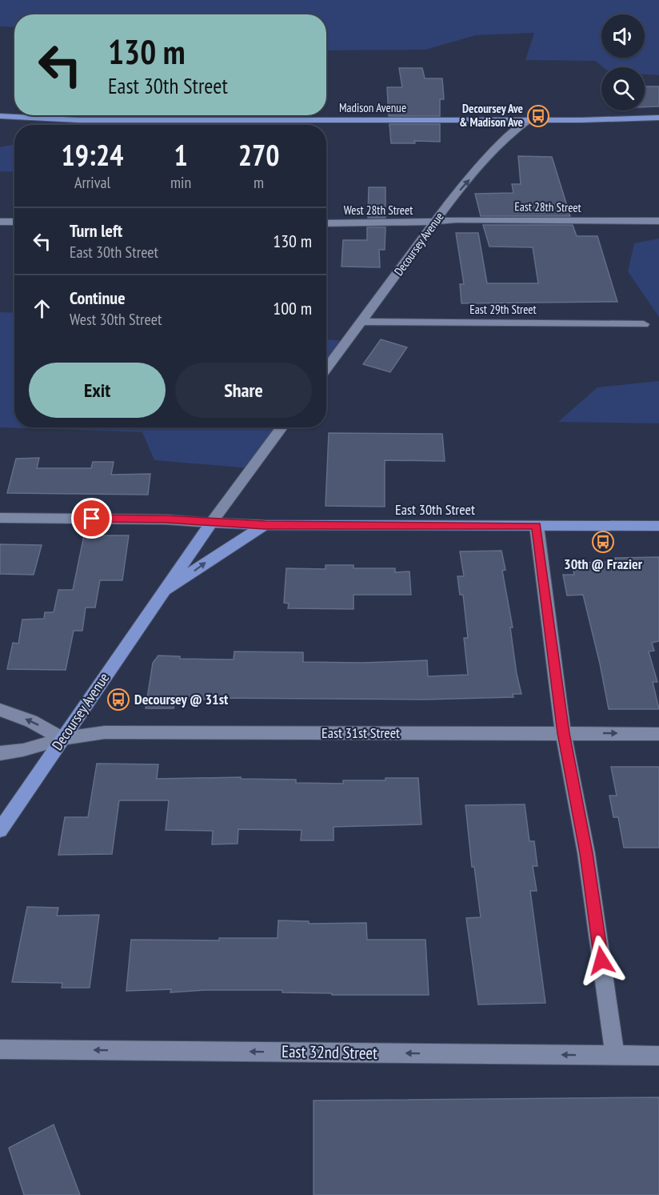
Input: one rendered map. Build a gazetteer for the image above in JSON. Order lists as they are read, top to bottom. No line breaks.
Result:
{"streets":{"main road":["Madison Avenue","Decoursey Avenue","East 30th Street"],"street":["East 28th Street","West 28th Street","East 29th Street","East 31st Street","East 32nd Street"]},"crossings":[["Madison Avenue","Decoursey Avenue"],["East 28th Street","West 28th Street"],["East 28th Street","Decoursey Avenue"],["West 28th Street","Decoursey Avenue"],["Decoursey Avenue","East 29th Street"],["Decoursey Avenue","East 30th Street"],["Decoursey Avenue","East 31st Street"]],"one_way":["East 32nd Street"],"places":{"bus stop":["Decoursey Ave & Madison Ave","30th @ Frazier","Decoursey @ 31st"]},"page":{"turn":["130 m","East 30th Street"],"eta":["19:24","Arrival","1","min","270","m"],"list":[{"name":"Turn left","note":"East 30th Street","value":"130 m"},{"name":"Continue","note":"West 30th Street","value":"100 m"}],"buttons":["Exit","Share"]}}
